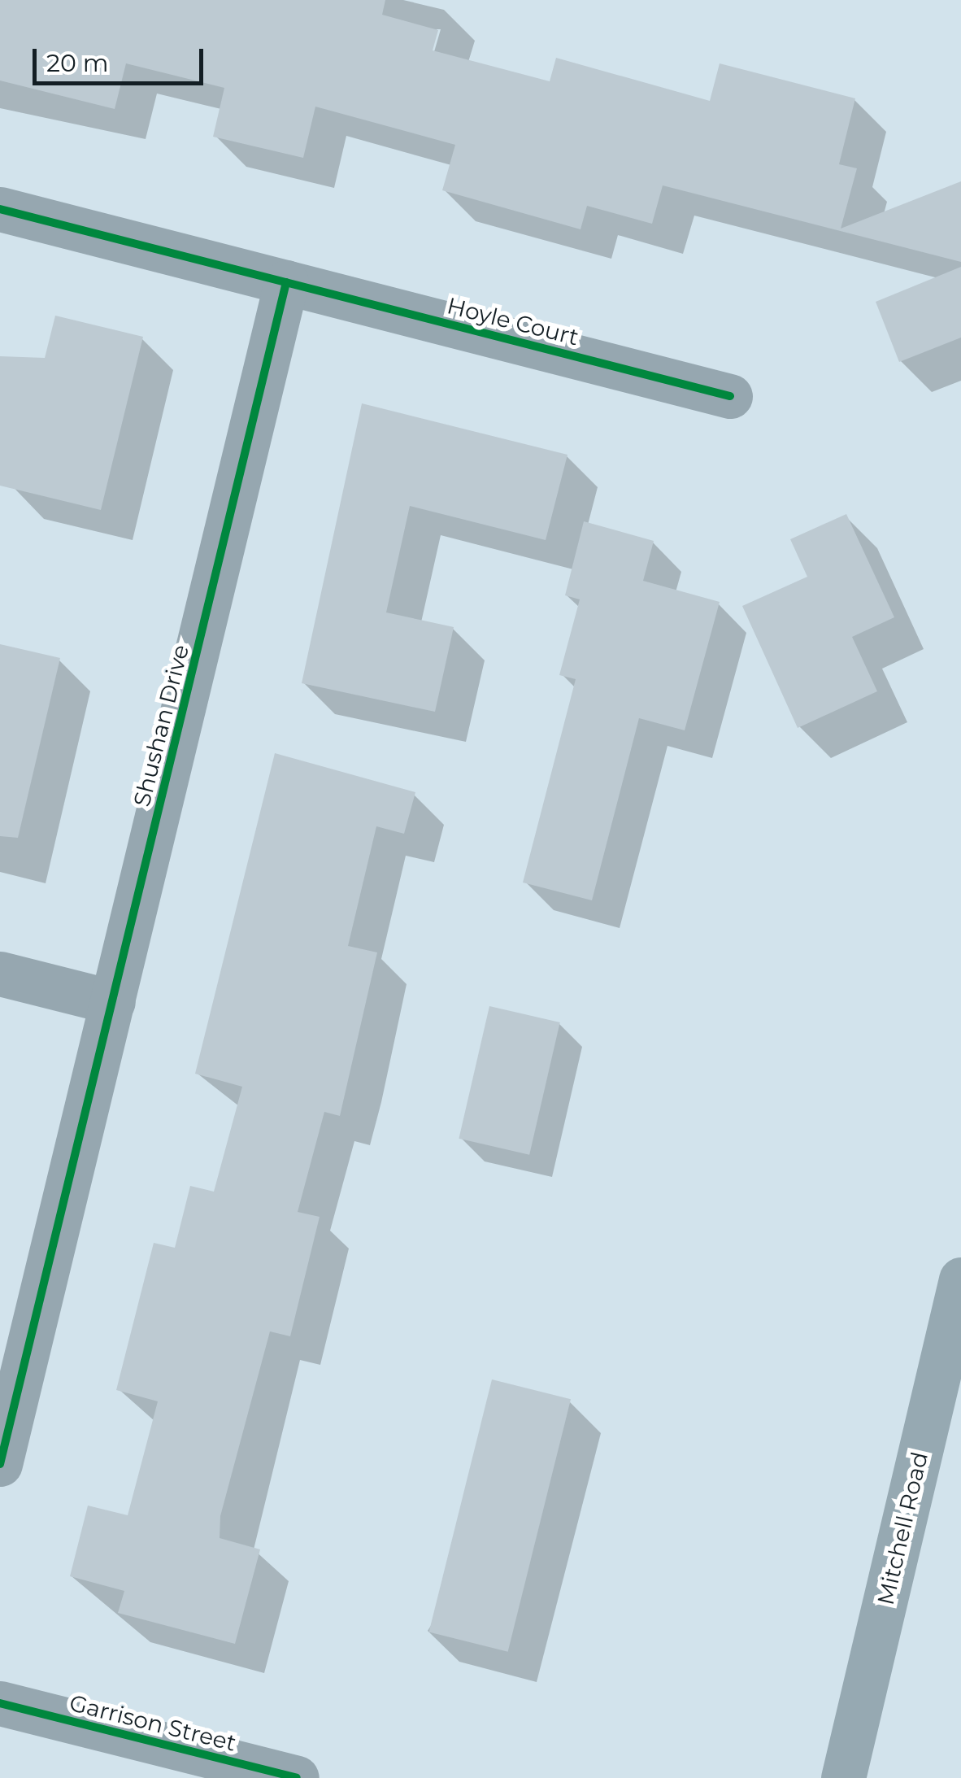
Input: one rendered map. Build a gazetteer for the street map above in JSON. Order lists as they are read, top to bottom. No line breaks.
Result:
{"streets":{"main road":["Mitchell Road"],"street":["Hoyle Court","Shushan Drive","Garrison Street"]},"crossings":[["Hoyle Court","Shushan Drive"]],"scale_bar":"20 m"}
